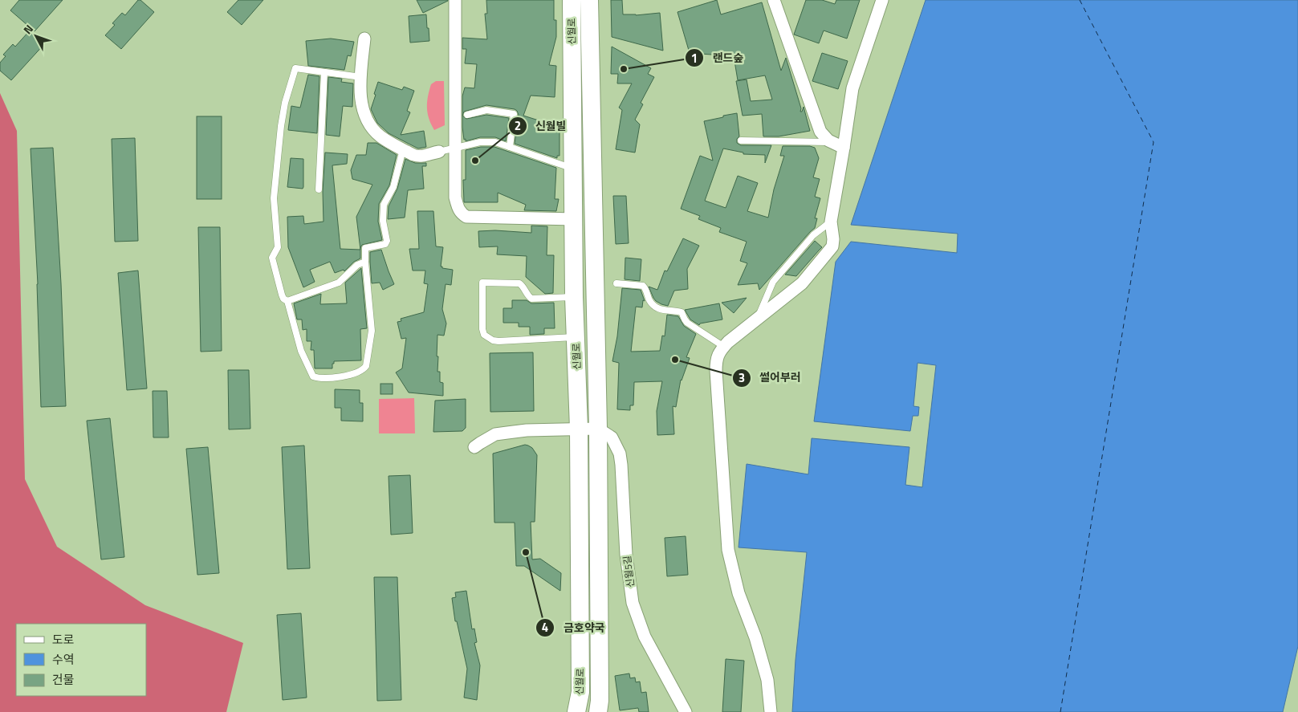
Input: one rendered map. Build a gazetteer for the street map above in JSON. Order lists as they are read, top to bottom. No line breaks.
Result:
{"streets":{"street":["신월로","신월5길"]},"crossings":[["신월로","신월5길"]],"places":["랜드숲","신월빌","썰어부러","금호약국"],"legend":["도로","수역","건물"],"north":"top left"}
